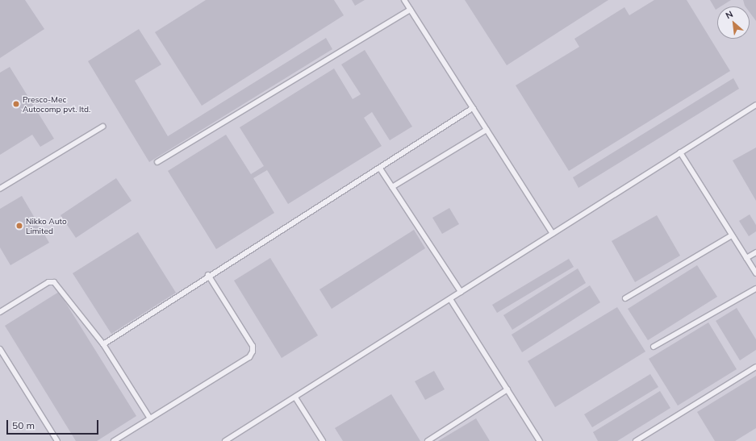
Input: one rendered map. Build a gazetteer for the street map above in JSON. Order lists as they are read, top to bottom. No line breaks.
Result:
{"places":["Presco-Mec Autocomp pvt. ltd.","Nikko Auto Limited"],"scale_bar":"50 m","north":"top left"}
